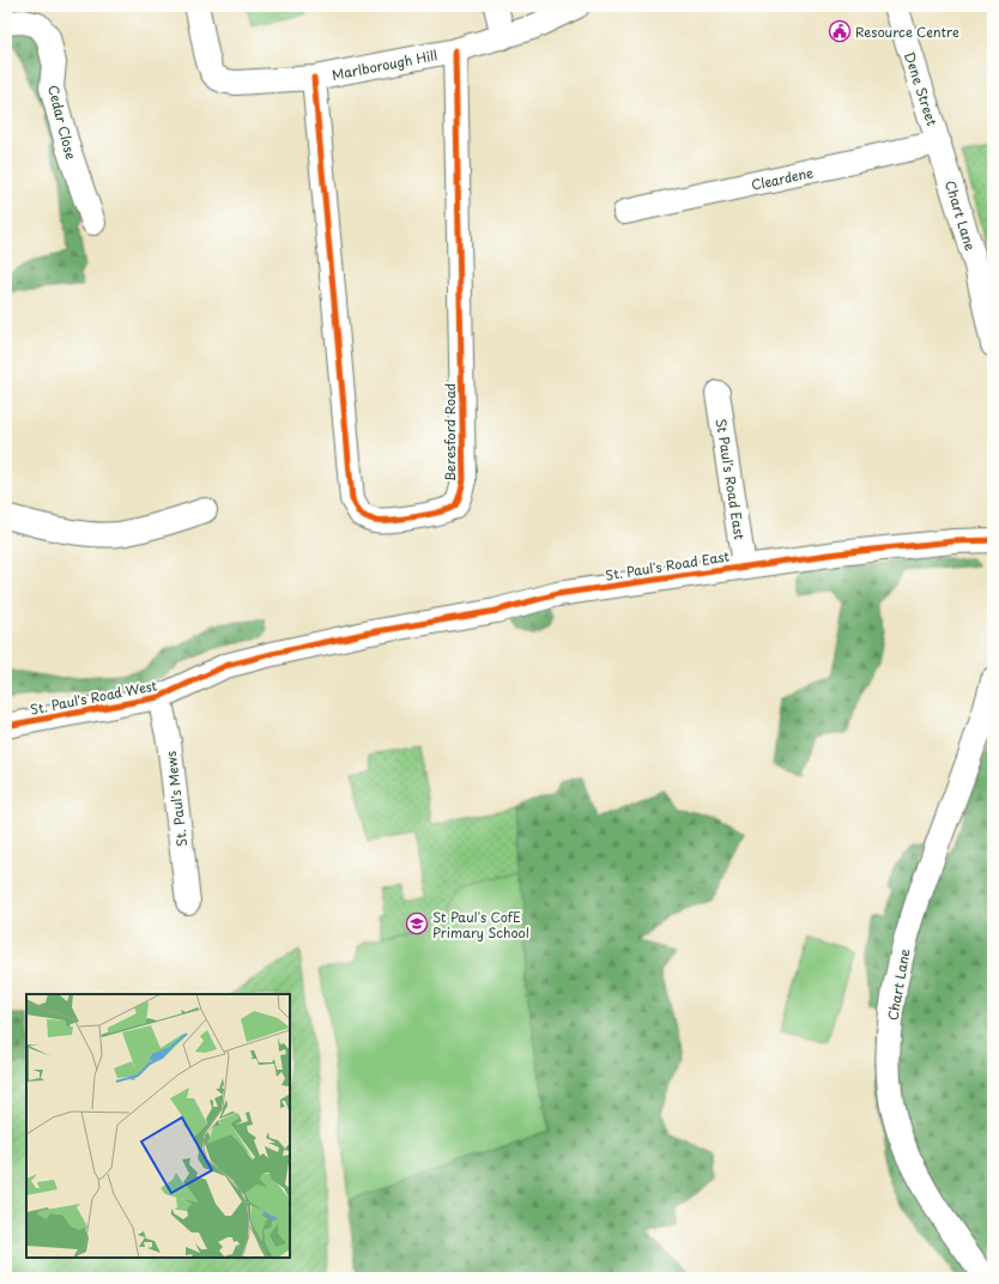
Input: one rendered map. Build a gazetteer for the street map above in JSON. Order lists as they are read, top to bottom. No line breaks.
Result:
{"streets":{"street":["Marlborough Hill","Dene Street","Cedar Close","Cleardene","Chart Lane","Beresford Road","St Paul's Road East","St. Paul's Road East","St. Paul's Road West","St. Paul's Mews"]},"crossings":[["Marlborough Hill","Beresford Road"],["Dene Street","Cleardene"],["Dene Street","Chart Lane"],["Cleardene","Chart Lane"],["St Paul's Road East","St. Paul's Road East"],["St. Paul's Road East","St. Paul's Road West"],["St. Paul's Road West","St. Paul's Mews"]],"places":{"public building":["Resource Centre"],"school or university":["St Paul's CofE Primary School"]}}
